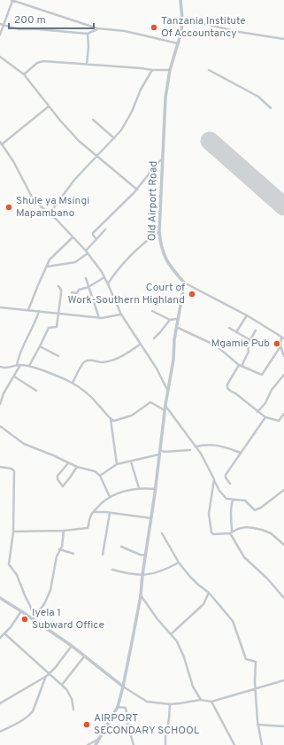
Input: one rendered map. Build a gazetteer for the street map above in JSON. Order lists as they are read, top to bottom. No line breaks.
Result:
{"streets":{"street":["Old Airport Road"]},"places":["Tanzania Institute Of Accountancy","Shule ya Msingi Mapambano","Court of Work-Southern Highland","Mgamie Pub","Iyela 1 Subward Office","AIRPORT SECONDARY SCHOOL"],"scale_bar":"200 m"}
